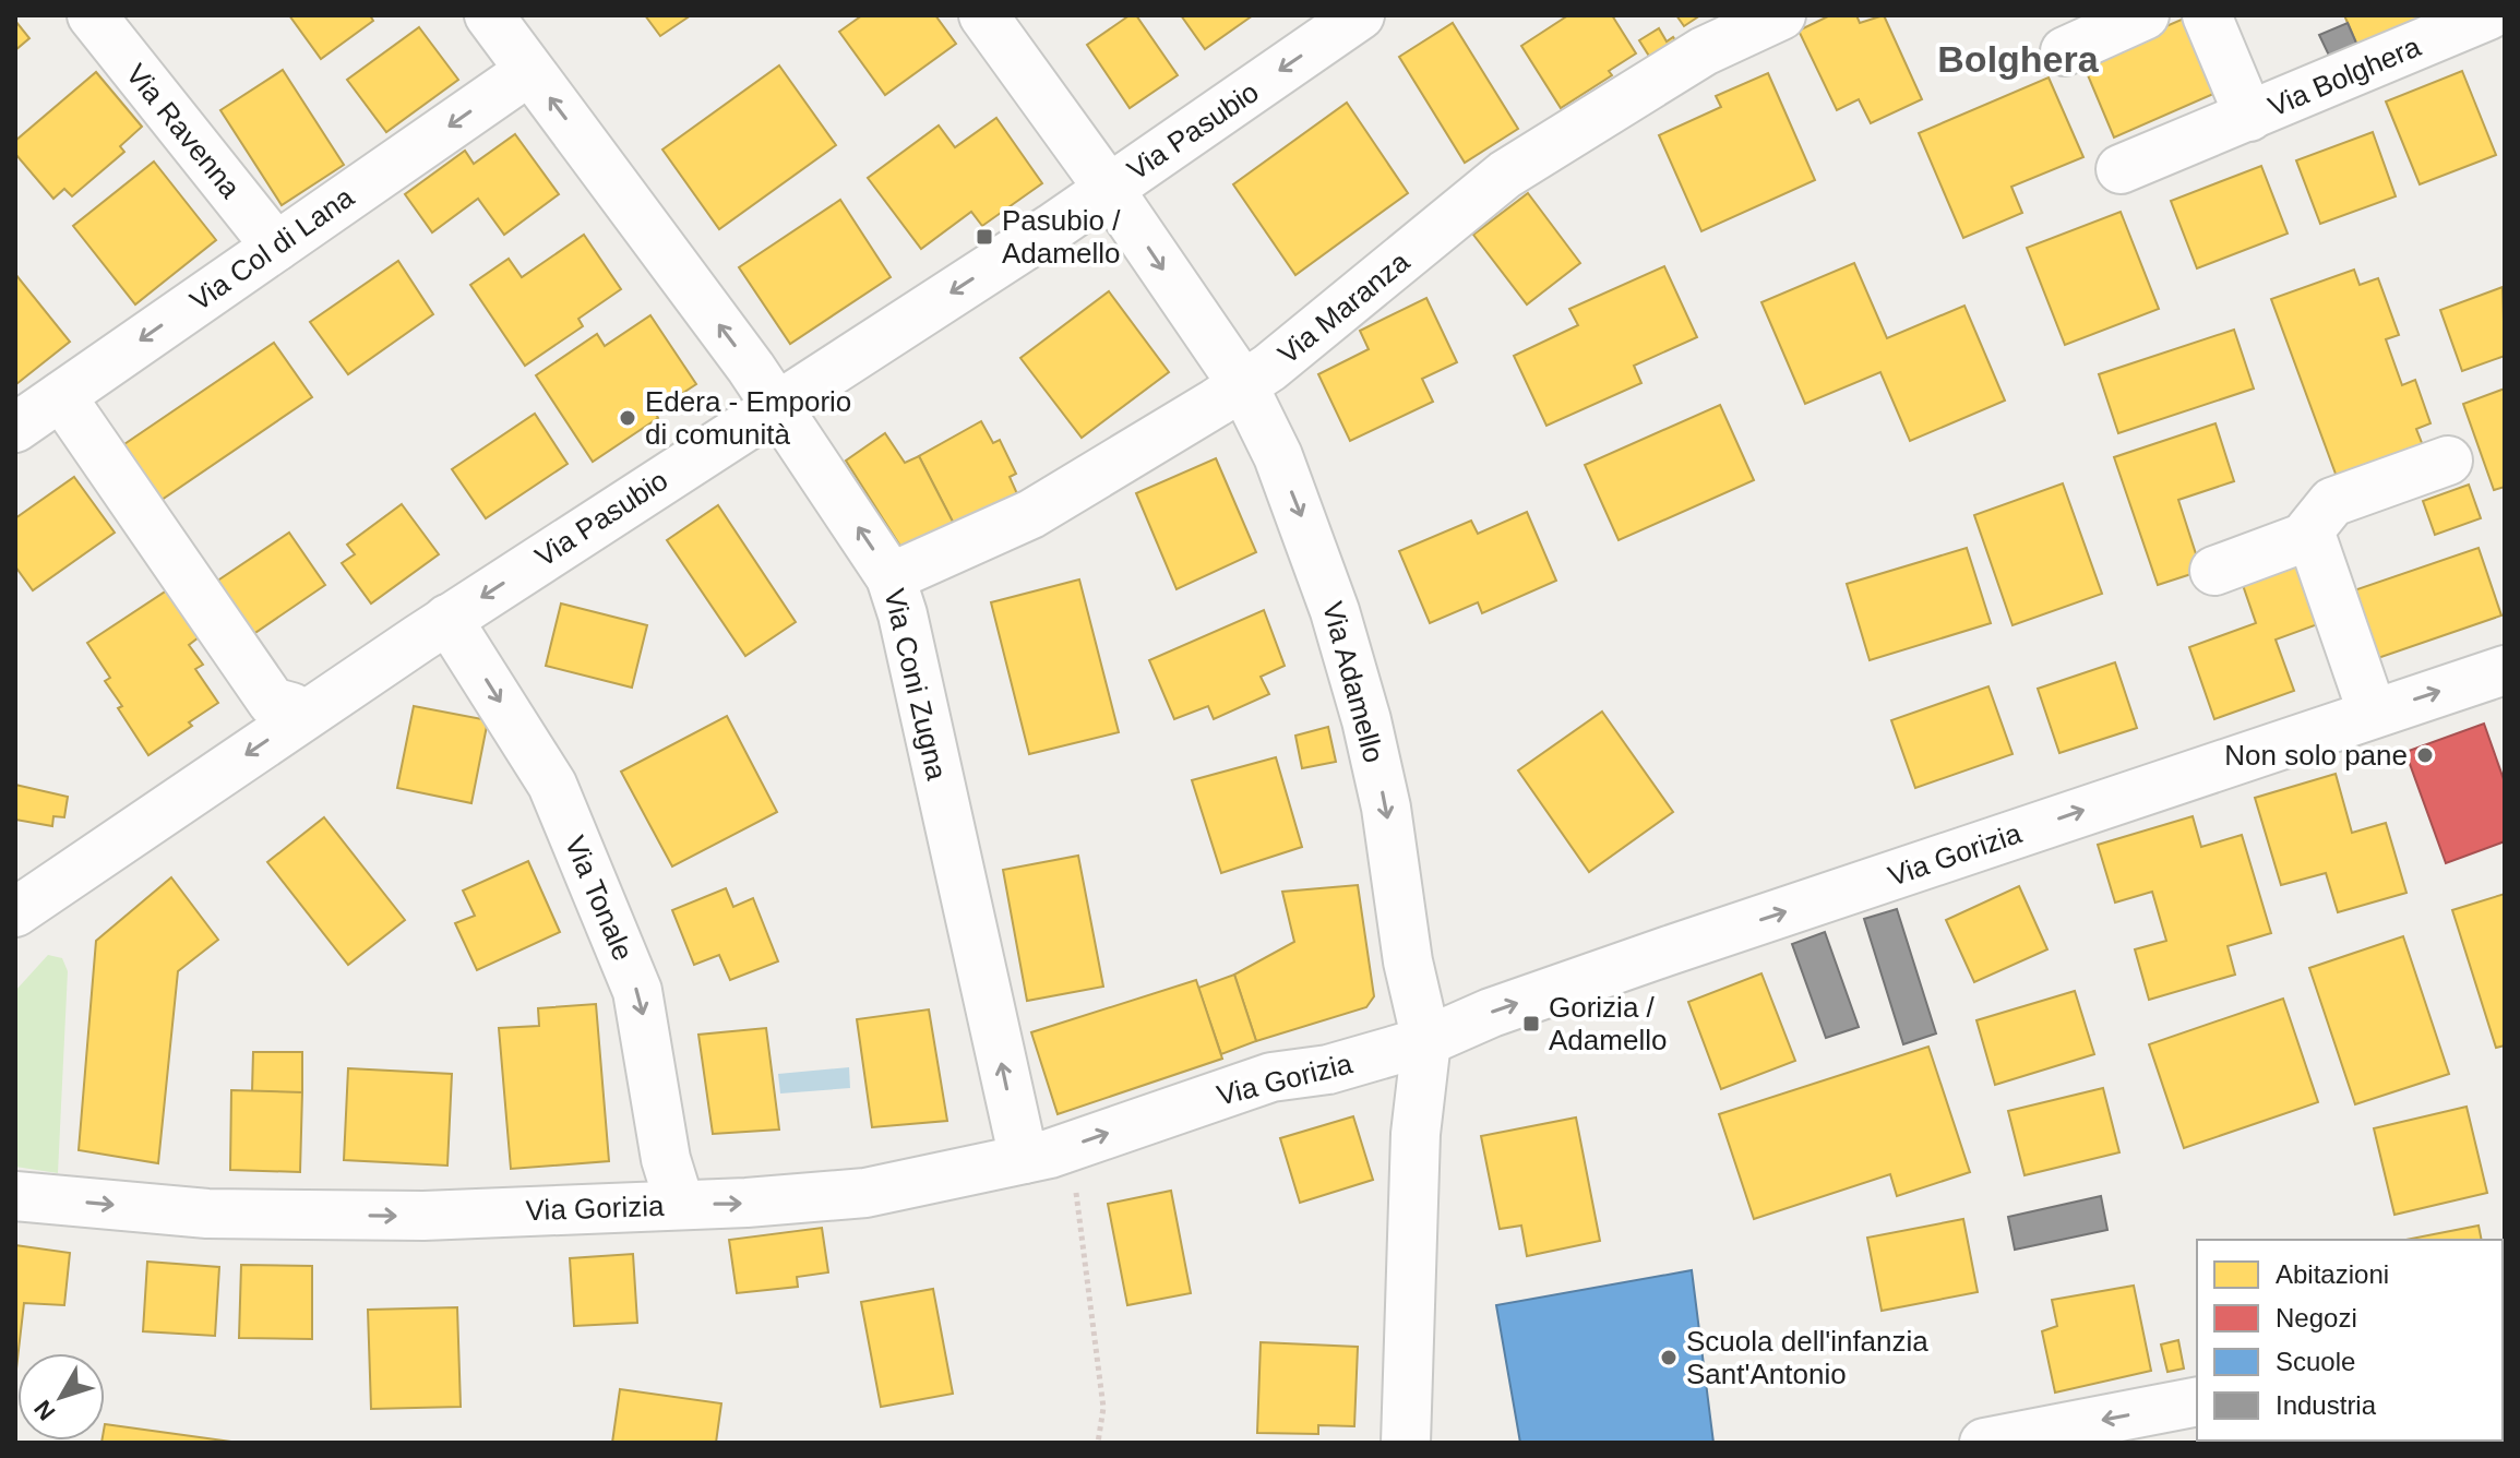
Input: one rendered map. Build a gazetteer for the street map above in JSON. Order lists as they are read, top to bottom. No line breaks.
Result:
{"streets":{"street":["Via Bolghera","Via Ravenna","Via Pasubio","Via Col di Lana","Via Maranza","Via Adamello","Via Coni Zugna","Via Gorizia","Via Tonale"]},"crossings":[["Via Ravenna","Via Col di Lana"],["Via Pasubio","Via Adamello"],["Via Pasubio","Via Coni Zugna"],["Via Pasubio","Via Tonale"],["Via Col di Lana","Via Coni Zugna"],["Via Maranza","Via Adamello"],["Via Maranza","Via Coni Zugna"],["Via Adamello","Via Gorizia"],["Via Coni Zugna","Via Gorizia"],["Via Gorizia","Via Tonale"]],"one_way":["Via Pasubio","Via Col di Lana","Via Adamello","Via Coni Zugna","Via Gorizia","Via Tonale"],"districts":["Bolghera"],"places":{"transit":["Pasubio / Adamello","Gorizia / Adamello"],"other":["Edera - Emporio di comunità","Non solo pane","Scuola dell'infanzia Sant'Antonio"]},"legend":["Abitazioni","Negozi","Scuole","Industria"],"north":"bottom left"}
